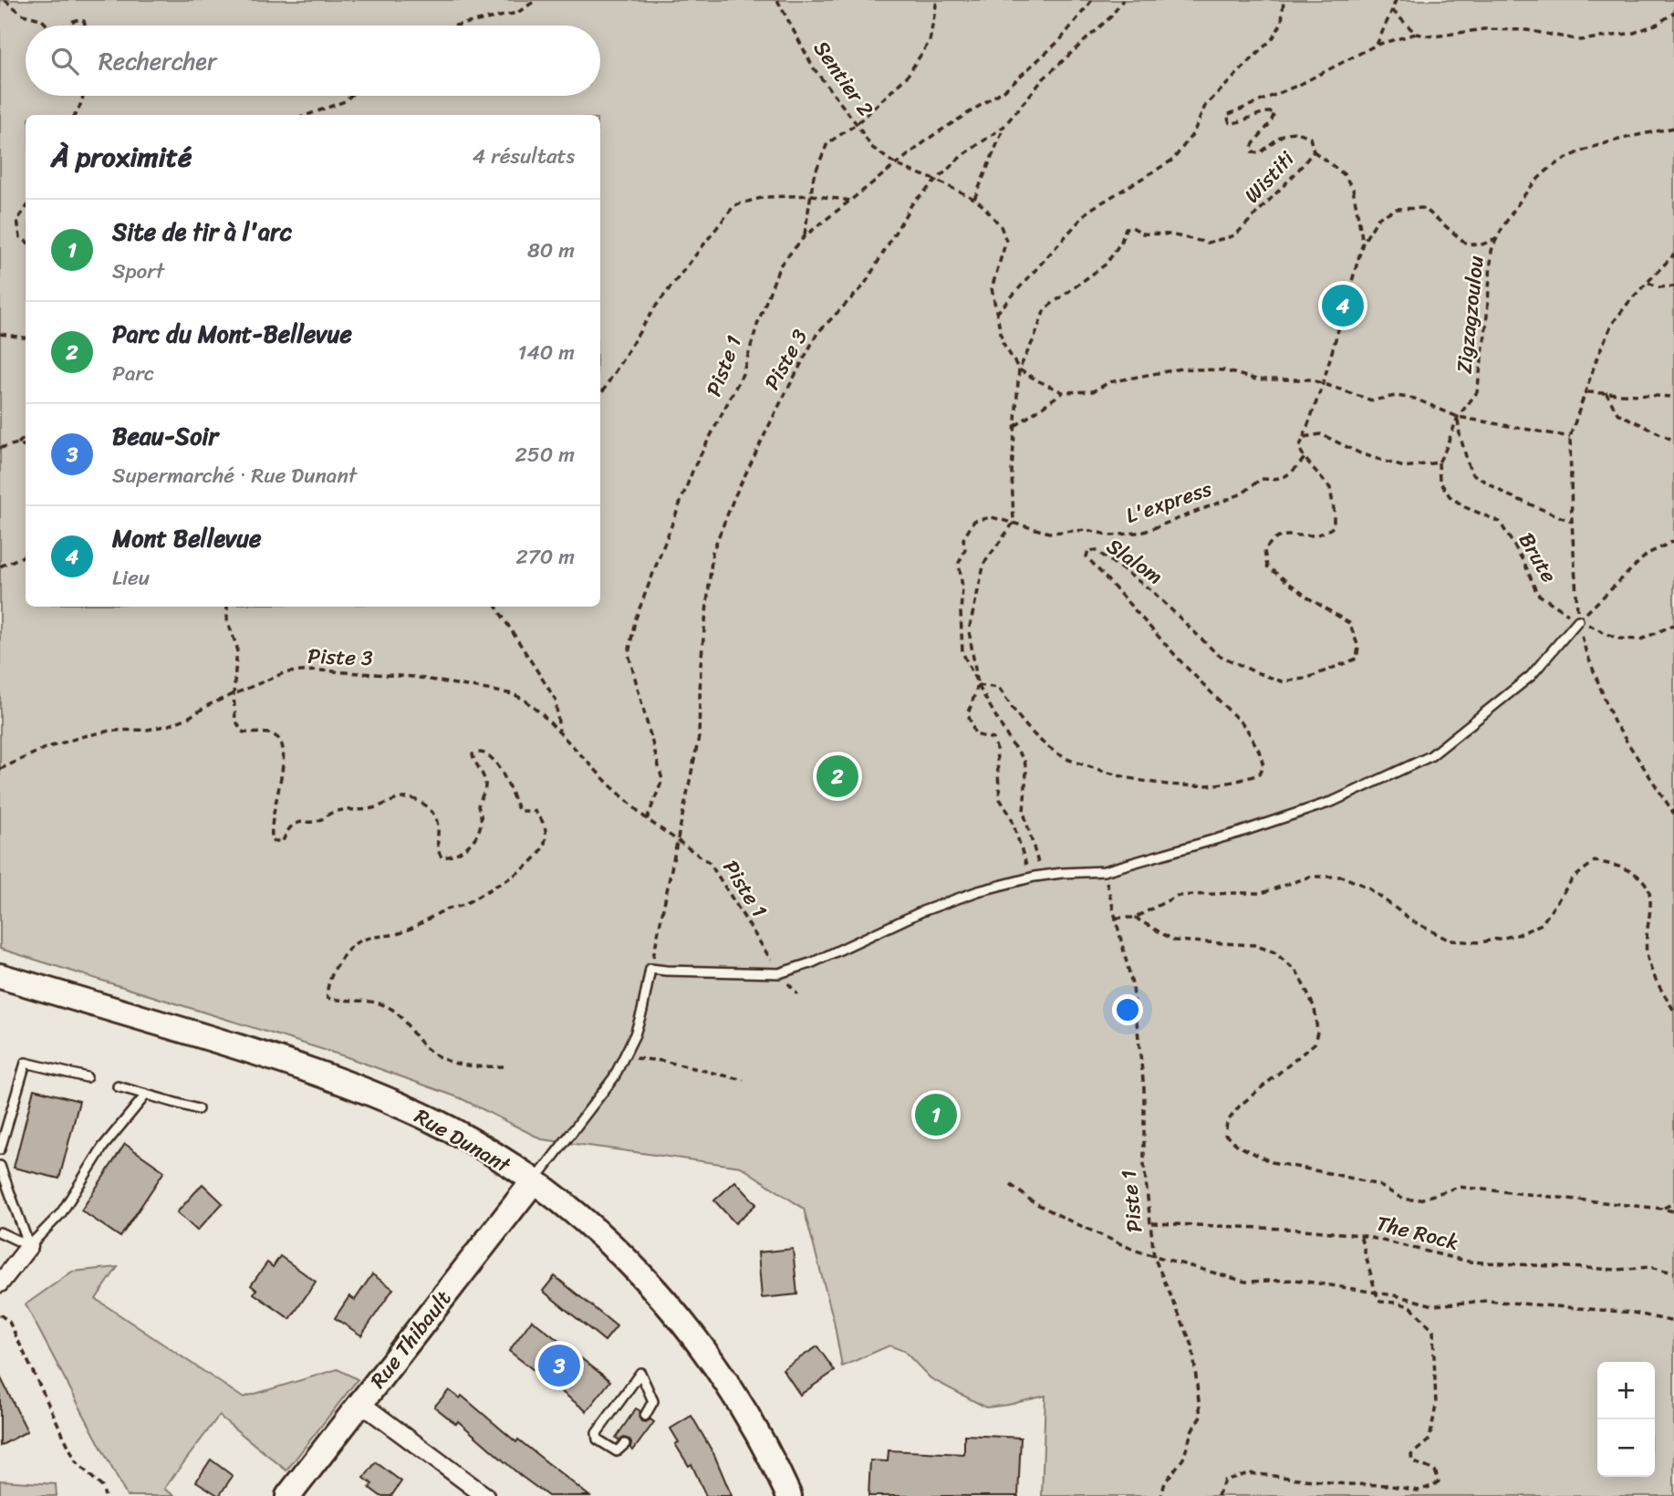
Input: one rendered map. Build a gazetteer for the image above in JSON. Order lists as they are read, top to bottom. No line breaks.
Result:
{"streets":{"street":["Rue Dunant","Rue Thibault"],"path":["Sentier 2","Wistiti","Zigzagzoulou","Piste 3","Piste 1","L'express","Brute","Slalom","The Rock"]},"crossings":[["Sentier 2","Piste 3"],["Sentier 2","Piste 1"],["Piste 3","Piste 1"],["Piste 1","The Rock"],["L'express","Slalom"],["Rue Dunant","Rue Thibault"]],"page":{"search":"Rechercher","heading":["À proximité","4 résultats"],"list":[{"mark":"1","name":"Site de tir à l'arc","note":"Sport","value":"80 m"},{"mark":"2","name":"Parc du Mont-Bellevue","note":"Parc","value":"140 m"},{"mark":"3","name":"Beau-Soir","note":"Supermarché · Rue Dunant","value":"250 m"},{"mark":"4","name":"Mont Bellevue","note":"Lieu","value":"270 m"}],"pins":["4","2","1","3"],"map_buttons":["+","−"]}}
